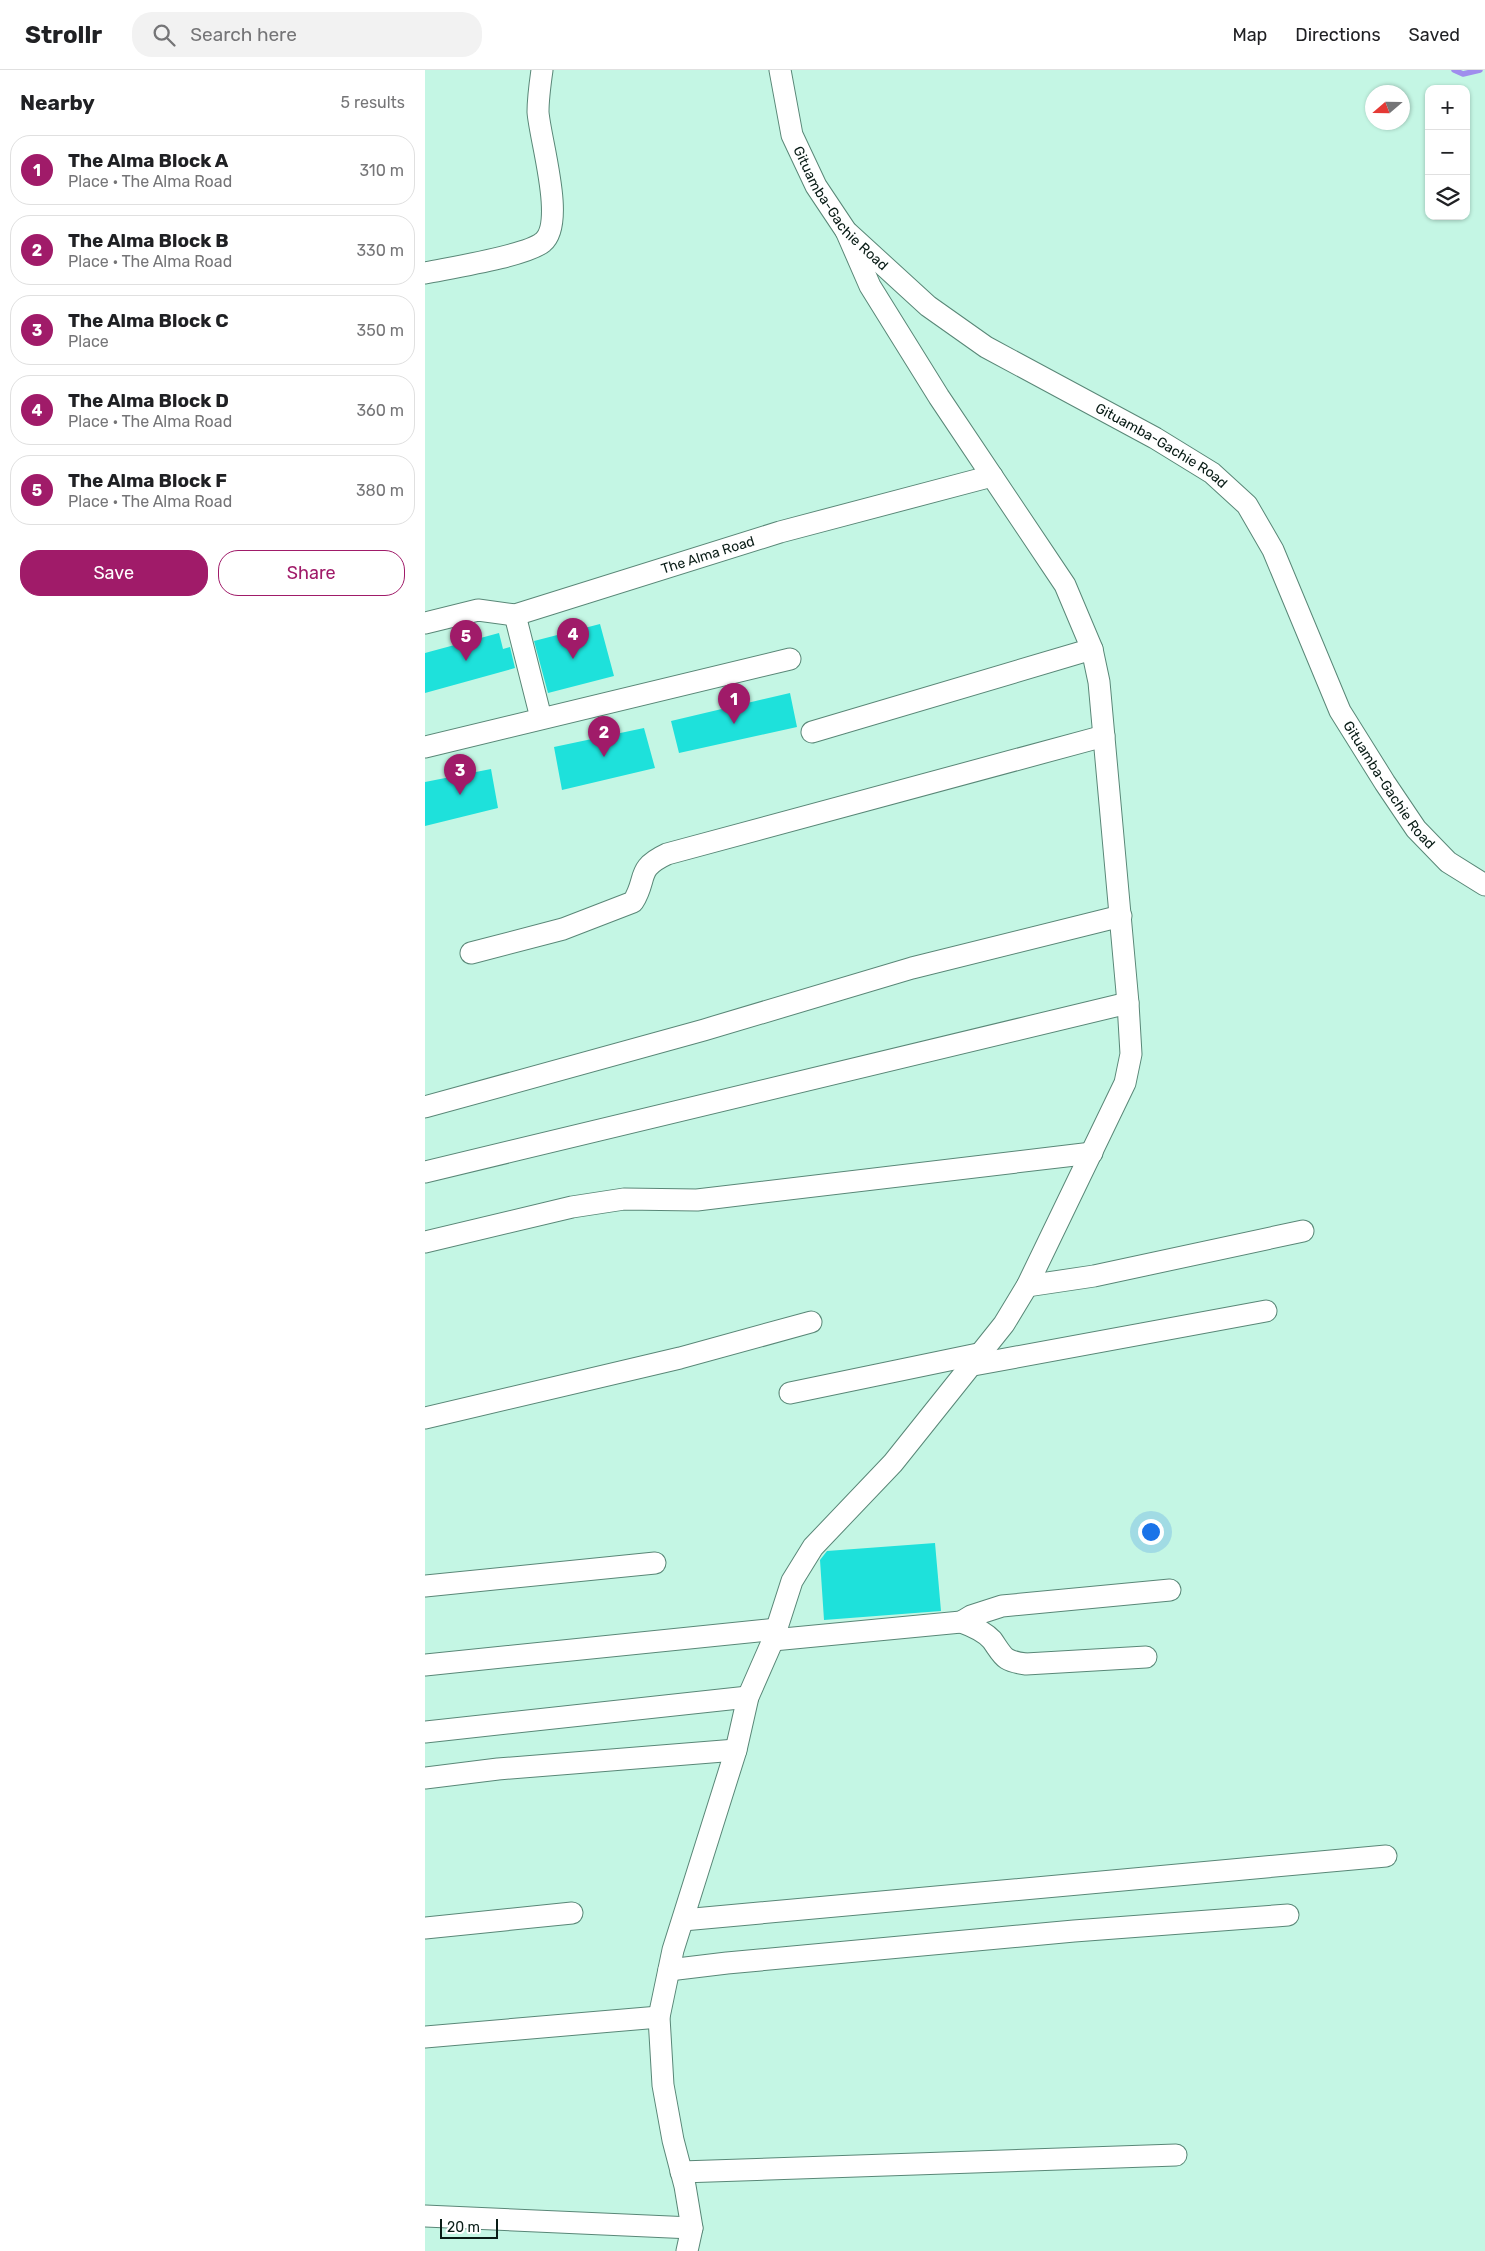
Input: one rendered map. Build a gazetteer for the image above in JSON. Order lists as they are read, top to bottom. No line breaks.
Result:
{"streets":{"street":["Gituamba-Gachie Road","The Alma Road"]},"scale_bar":"20 m","north":"left","page":{"header":"Strollr","search":"Search here","nav":["Map","Directions","Saved"],"heading":["Nearby","5 results"],"map_buttons":["+","−"],"list":[{"mark":"1","name":"The Alma Block A","note":"Place · The Alma Road","value":"310 m"},{"mark":"2","name":"The Alma Block B","note":"Place · The Alma Road","value":"330 m"},{"mark":"3","name":"The Alma Block C","note":"Place","value":"350 m"},{"mark":"4","name":"The Alma Block D","note":"Place · The Alma Road","value":"360 m"},{"mark":"5","name":"The Alma Block F","note":"Place · The Alma Road","value":"380 m"}],"buttons":["Save","Share"],"pins":["4","5","1","2","3"],"scale":"20 m"}}
